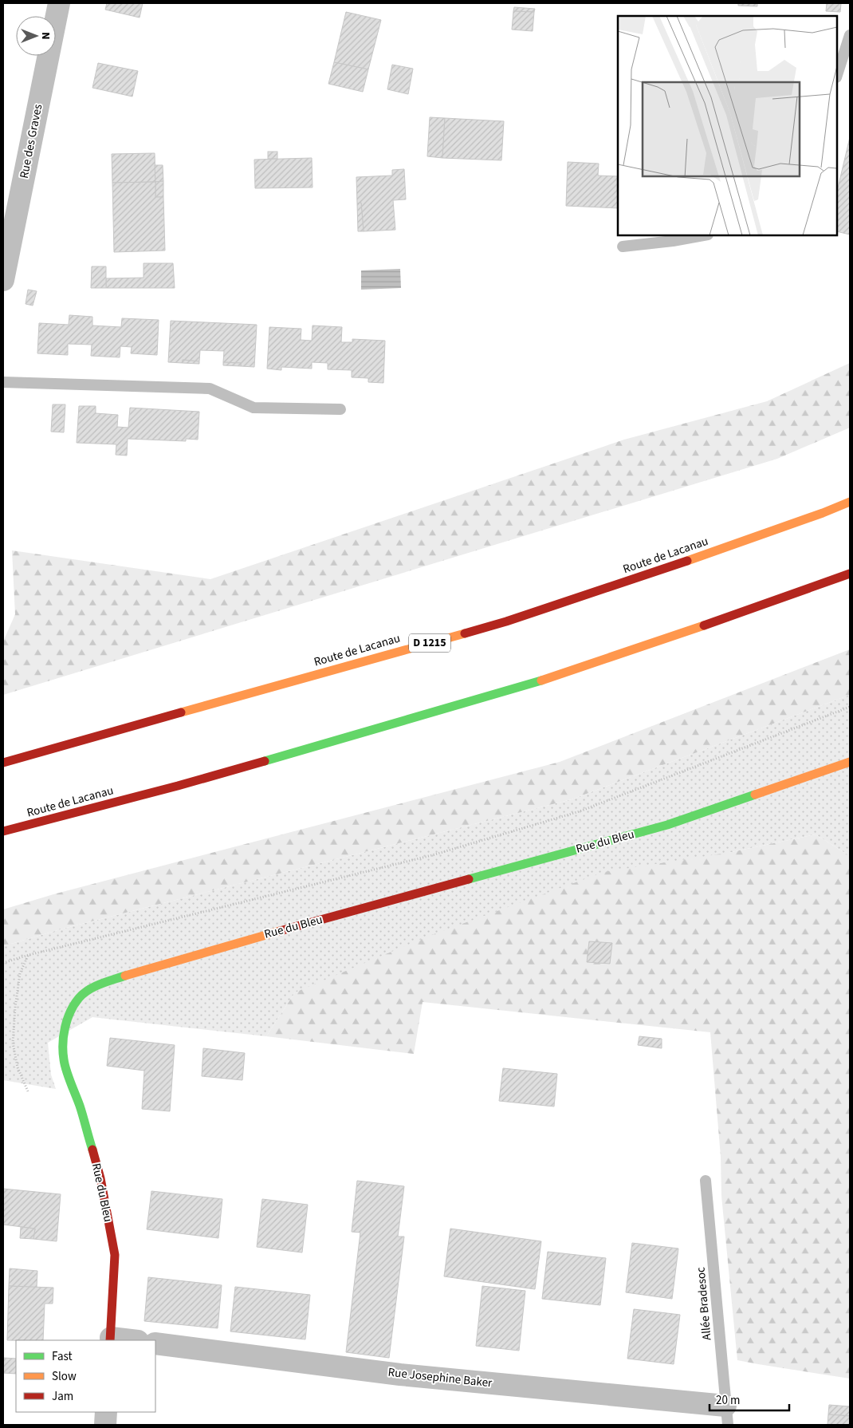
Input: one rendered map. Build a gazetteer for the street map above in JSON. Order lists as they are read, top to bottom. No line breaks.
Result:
{"streets":{"main road":["Route de Lacanau","D 1215","Rue du Bleu"],"street":["Rue des Graves","Rue Josephine Baker"],"lane":["Allée Bradesoc"]},"crossings":[["Allée Bradesoc","Rue Josephine Baker"]],"legend":["Fast","Slow","Jam"],"scale_bar":"20 m","north":"right"}
